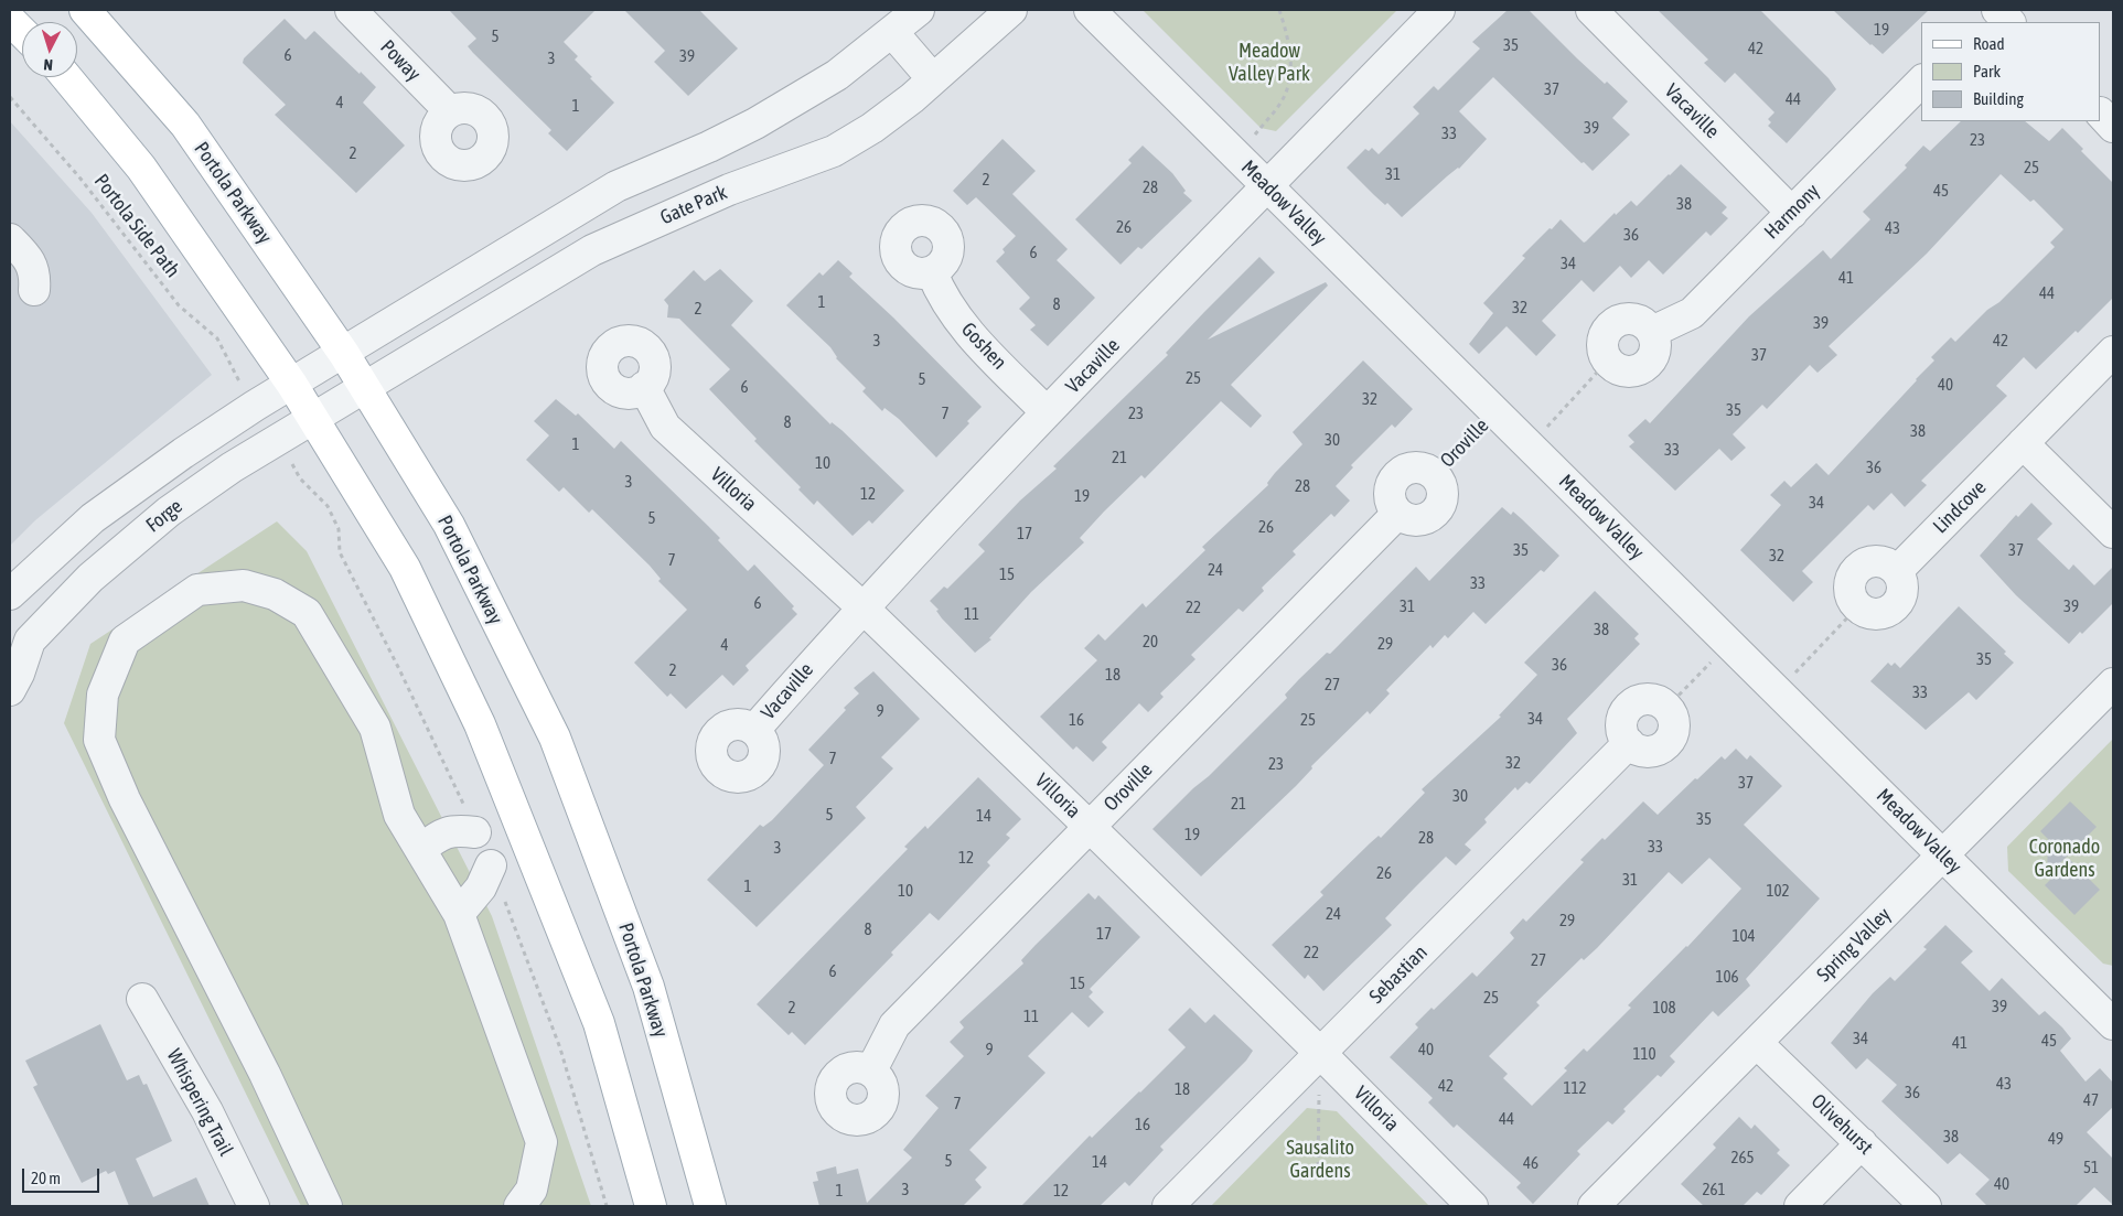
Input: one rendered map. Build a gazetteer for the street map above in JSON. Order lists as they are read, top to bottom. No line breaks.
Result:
{"streets":{"main road":["Portola Parkway"],"street":["Poway","Vacaville","Meadow Valley","Gate Park","Harmony","Goshen","Oroville","Villoria","Lindcove","Forge","Spring Valley","Sebastian","Whispering Trail","Olivehurst"],"path":["Portola Side Path"]},"crossings":[["Vacaville","Meadow Valley"],["Vacaville","Harmony"],["Vacaville","Goshen"],["Vacaville","Villoria"],["Portola Parkway","Gate Park"],["Portola Parkway","Forge"],["Meadow Valley","Oroville"],["Meadow Valley","Spring Valley"],["Gate Park","Forge"],["Oroville","Villoria"],["Villoria","Sebastian"],["Spring Valley","Olivehurst"]],"parks":["Meadow Valley Park","Coronado Gardens","Sausalito Gardens"],"house_numbers":["19","5","35","42","6","39","3","37","44","4","1","39","33","23","2","25","31","2","28","45","38","26","43","36","6","34","41","44","1","8","32","2","39","3","42","37","25","5","40","6","32","35","7","23","8","38","30","1","33","21","10","36","3","28","12","19","34","5","26","17","35","37","32","7","24","15","33","6","31","39","22","11","38","20","29","4","35","36","2","18","27","33","9","34","16","25","7","32","23","37","30","21","5","14","35","19","28","33","3","12","26","31","1","10","102","24","29","8","17","104","22","27","6","106","15","25","39","2","108","11","34","45","41","9","40","110","43","42","112","18","36","47","7","44","16","38","49","265","5","14","46","51","40","3","261","1","12"],"legend":["Road","Park","Building"],"scale_bar":"20 m","north":"bottom"}
